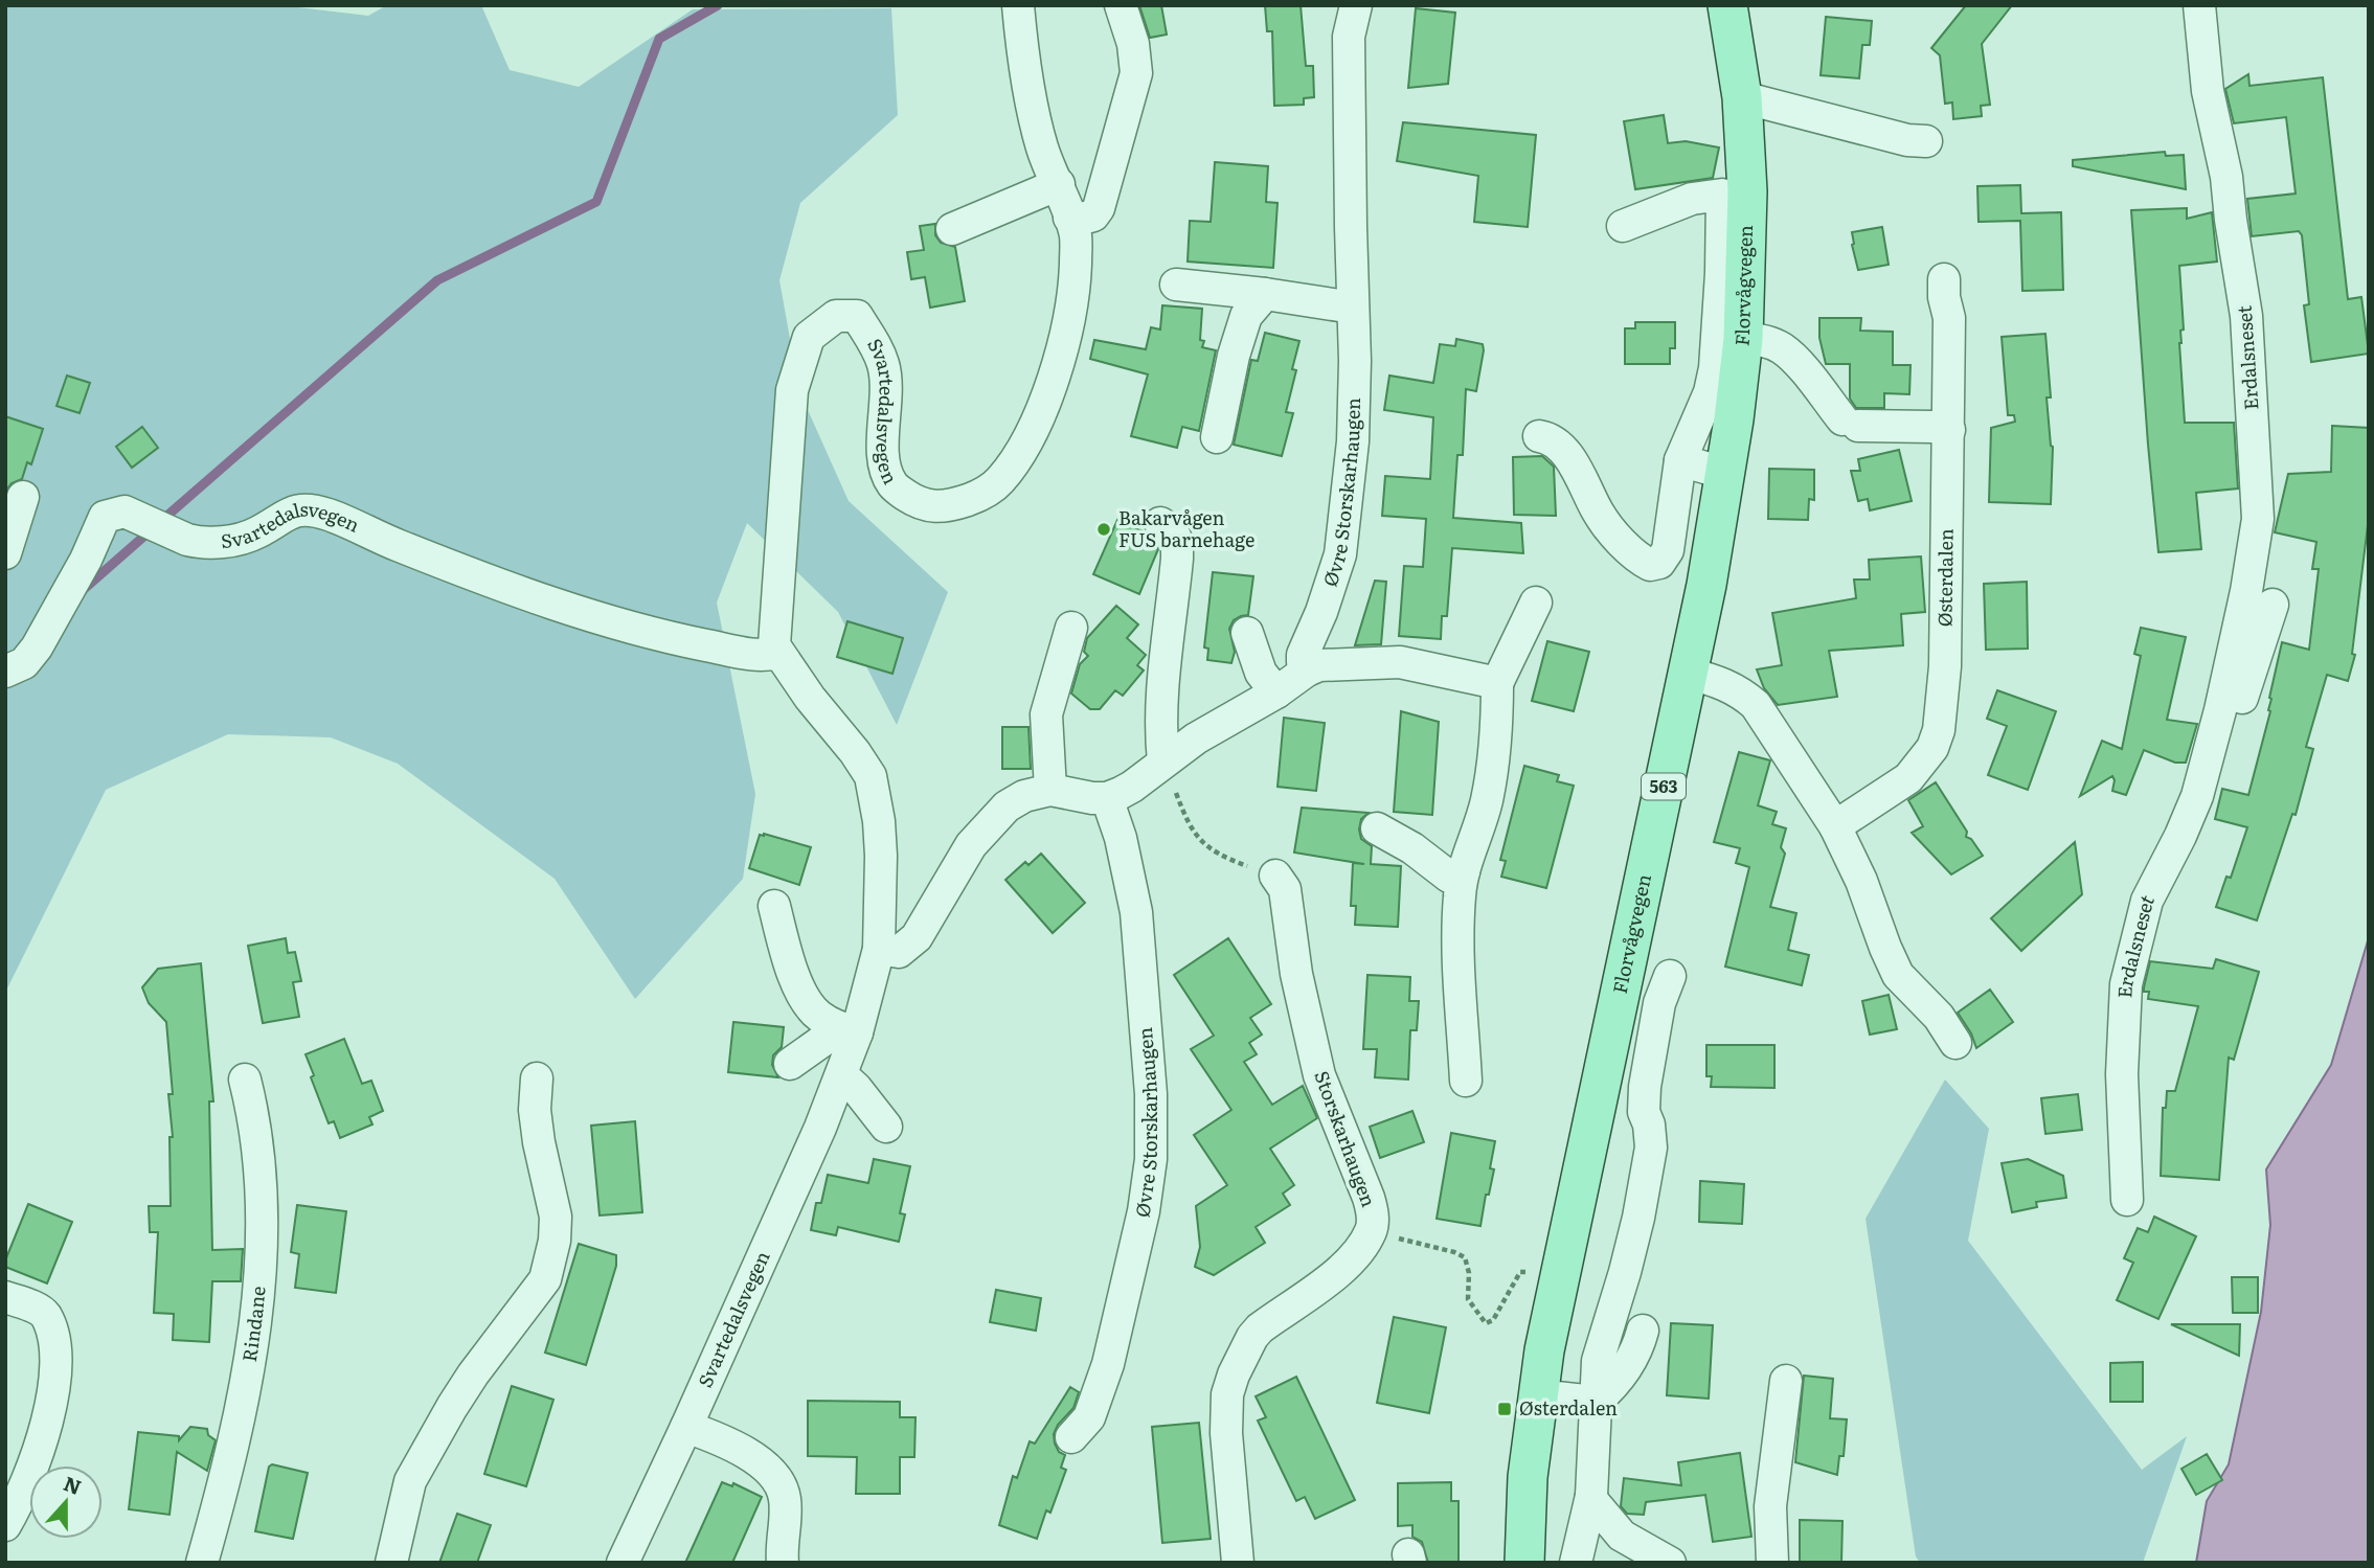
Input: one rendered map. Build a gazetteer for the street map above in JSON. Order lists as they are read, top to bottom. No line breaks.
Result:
{"streets":{"main road":["Florvågvegen","563"],"street":["Erdalsneset","Svartedalsvegen","Øvre Storskarhaugen","Østerdalen","Storskarhaugen","Rindane"]},"places":{"other":["Bakarvågen FUS barnehage"],"transit":["Østerdalen"]},"north":"top"}
